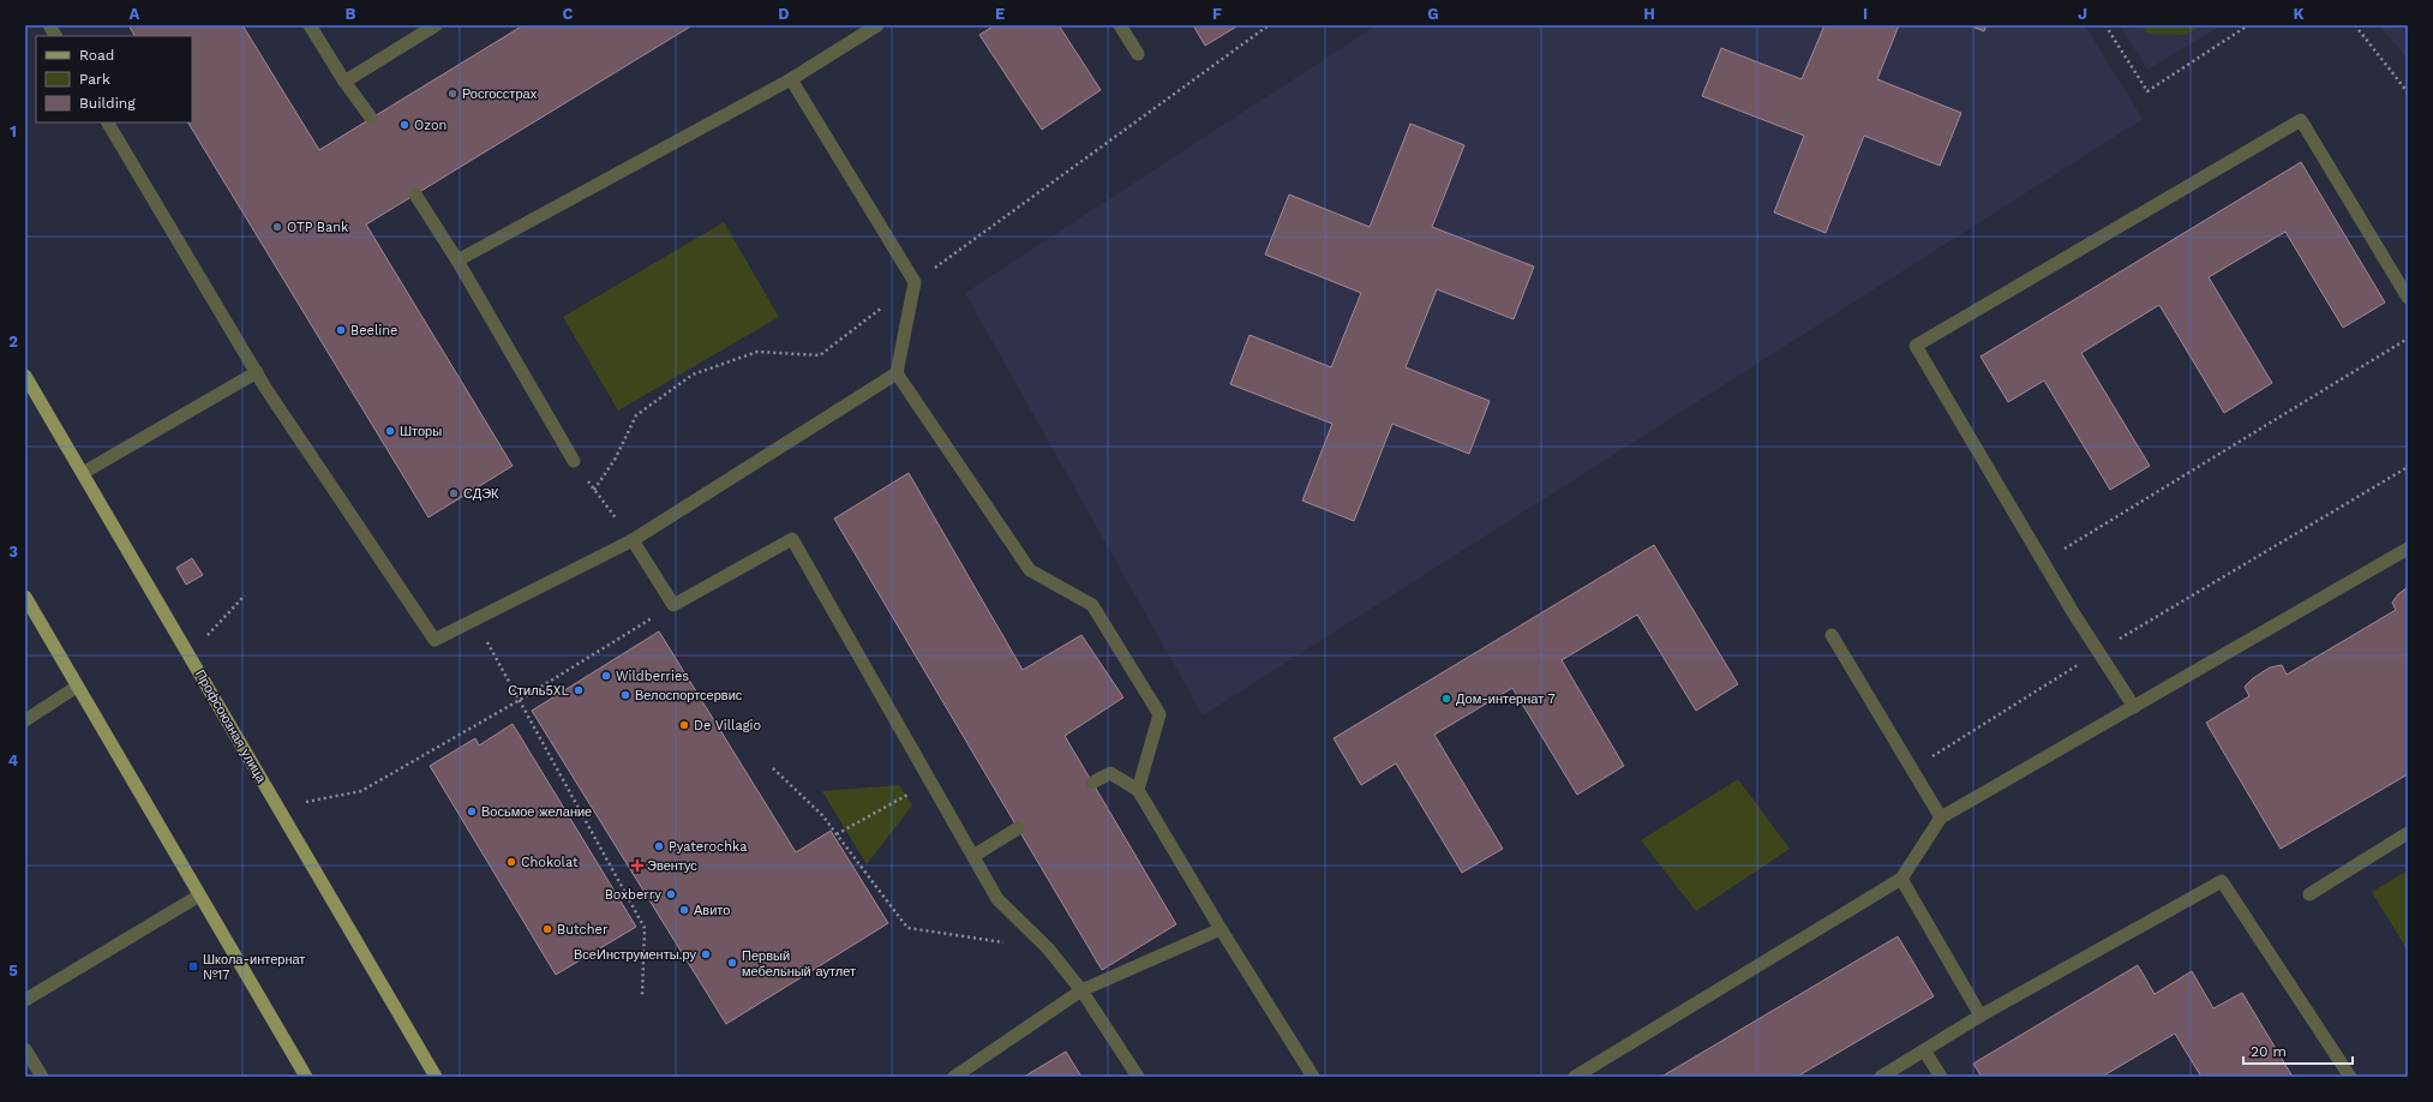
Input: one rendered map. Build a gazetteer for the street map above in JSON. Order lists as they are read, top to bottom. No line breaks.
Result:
{"streets":{"main road":["Профсоюзная улица"]},"places":{"other":["Росгосстрах","Ozon","OTP Bank","Beeline","Шторы","СДЭК","Wildberries","Стиль5XL","Велоспортсервис","Дом-интернат 7","De Villagio","Восьмое желание","Pyaterochka","Chokolat","Boxberry","Авито","Butcher","ВсеИнструменты.ру","Первый мебельный аутлет"],"health":["Эвентус"],"transit":["Школа-интернат №17"]},"legend":["Road","Park","Building"],"scale_bar":"20 m","grid":{"columns":["A","B","C","D","E","F","G","H","I","J","K"],"rows":["1","2","3","4","5"]}}
